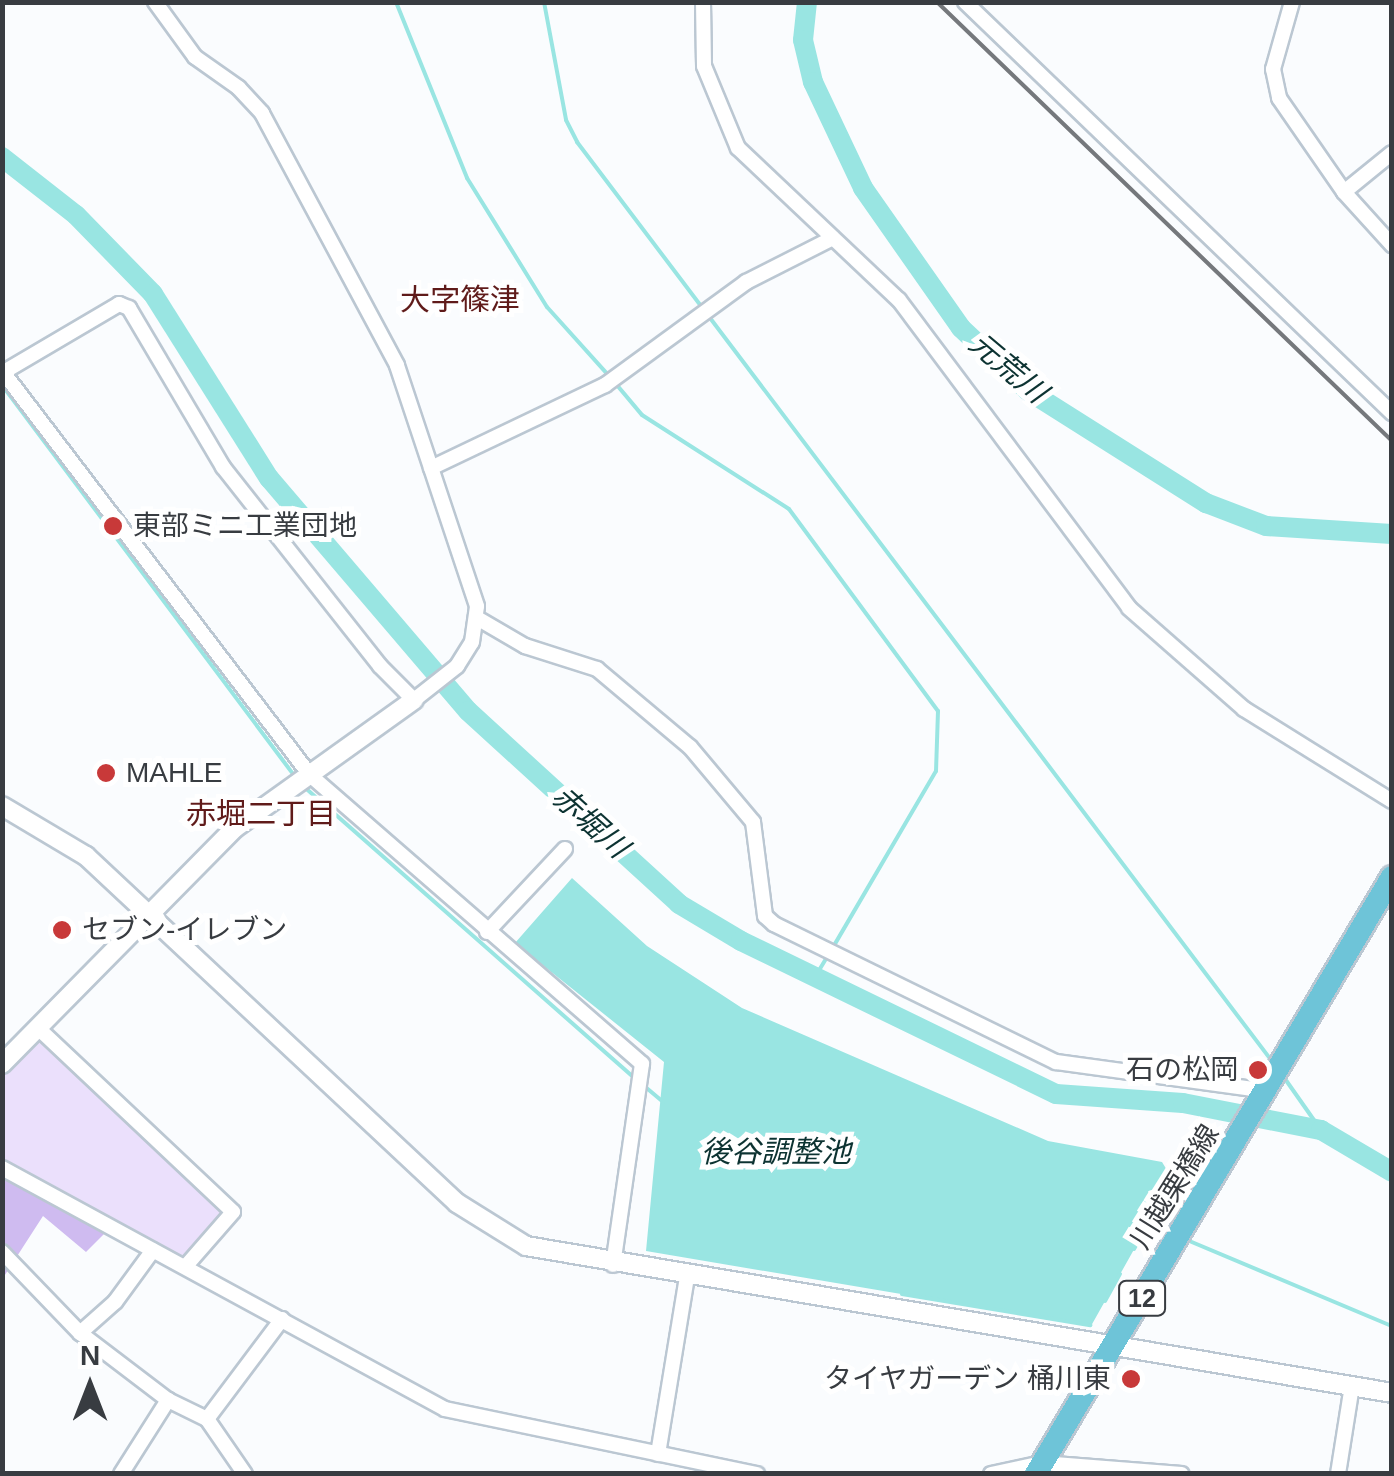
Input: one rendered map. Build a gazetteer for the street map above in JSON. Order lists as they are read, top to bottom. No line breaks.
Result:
{"streets":{"main road":["川越栗橋線","12"]},"districts":["大字篠津","赤堀二丁目"],"water":["元荒川","赤堀川","後谷調整池"],"places":["東部ミニ工業団地","MAHLE","セブン-イレブン","石の松岡","タイヤガーデン 桶川東"],"north":"top"}
